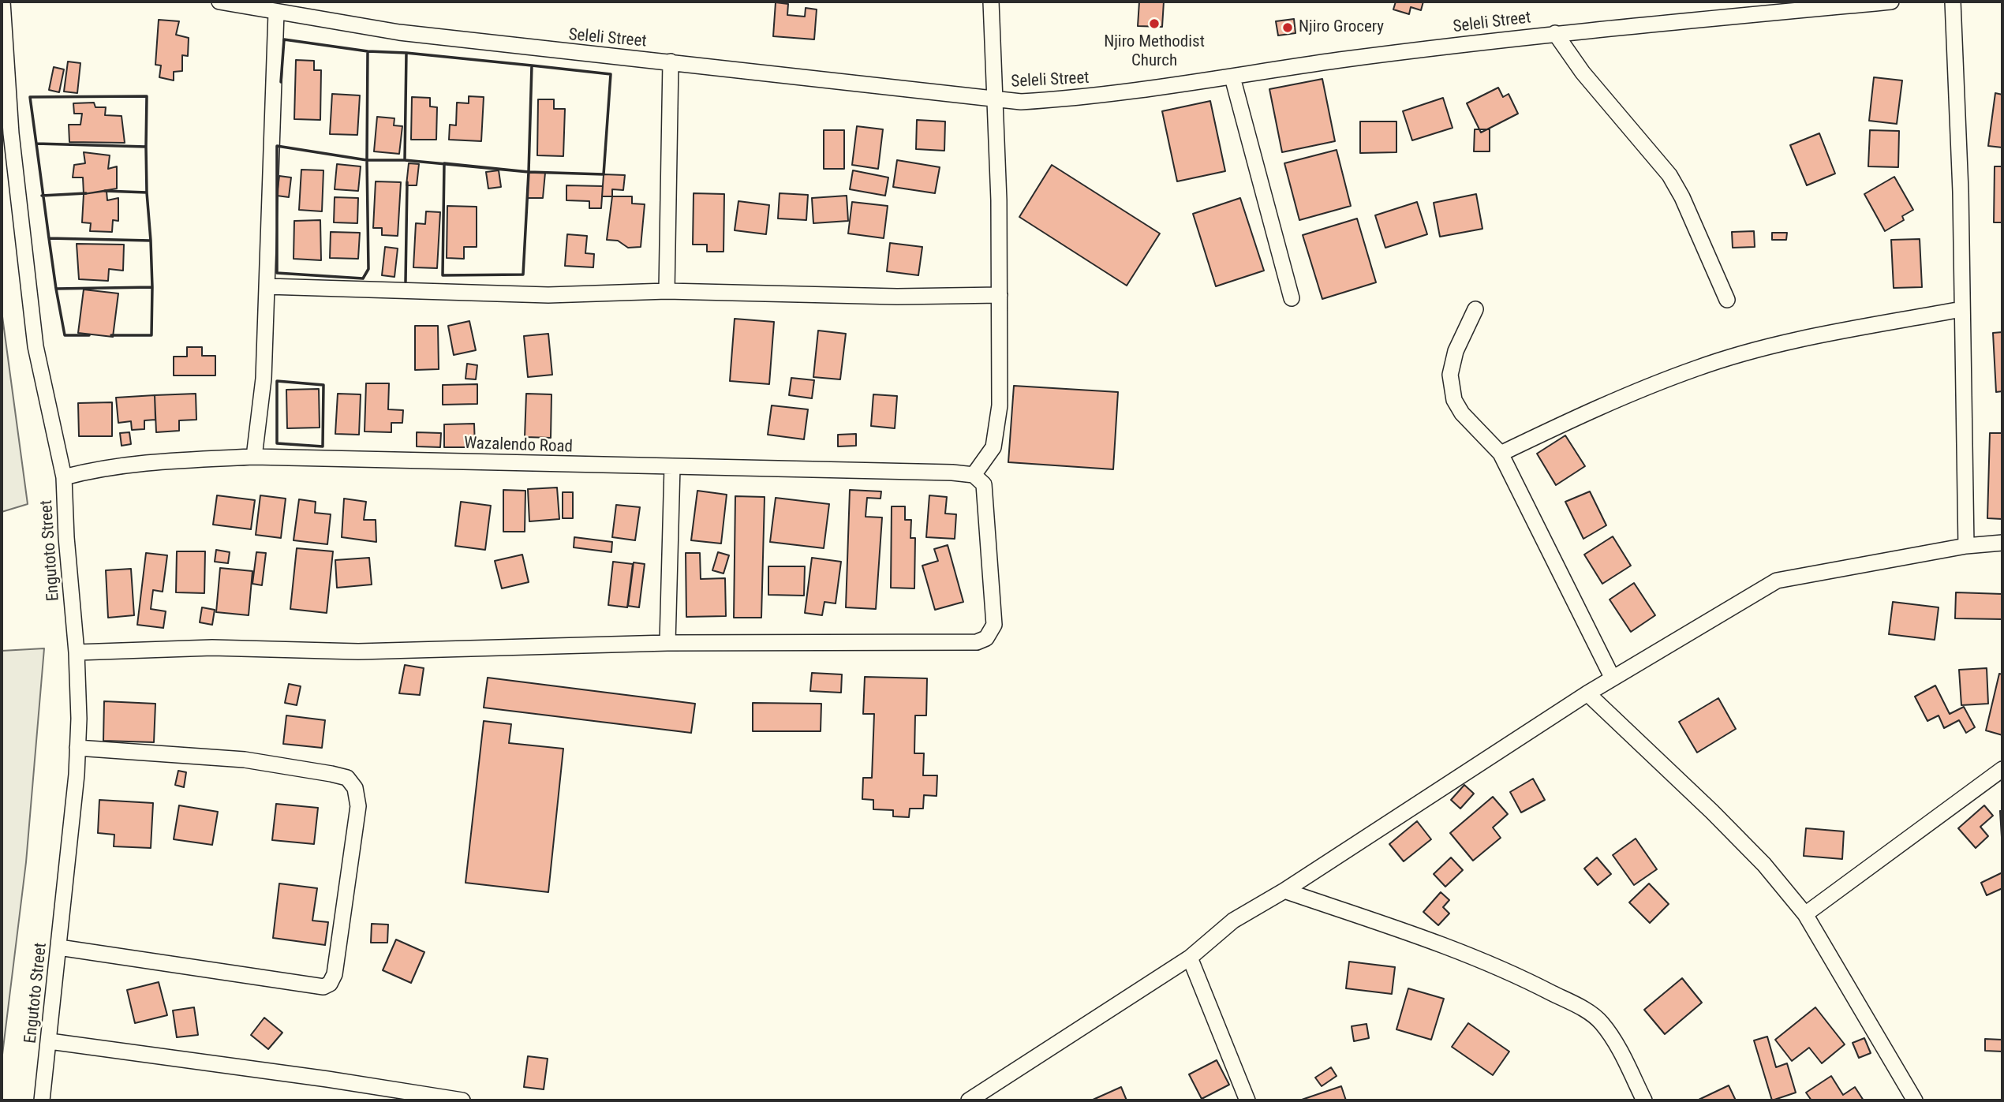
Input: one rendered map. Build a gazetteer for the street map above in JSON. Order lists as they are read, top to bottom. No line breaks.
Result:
{"streets":{"street":["Seleli Street","Wazalendo Road","Engutoto Street"]},"crossings":[["Wazalendo Road","Engutoto Street"]],"places":["Njiro Methodist Church","Njiro Grocery"]}
